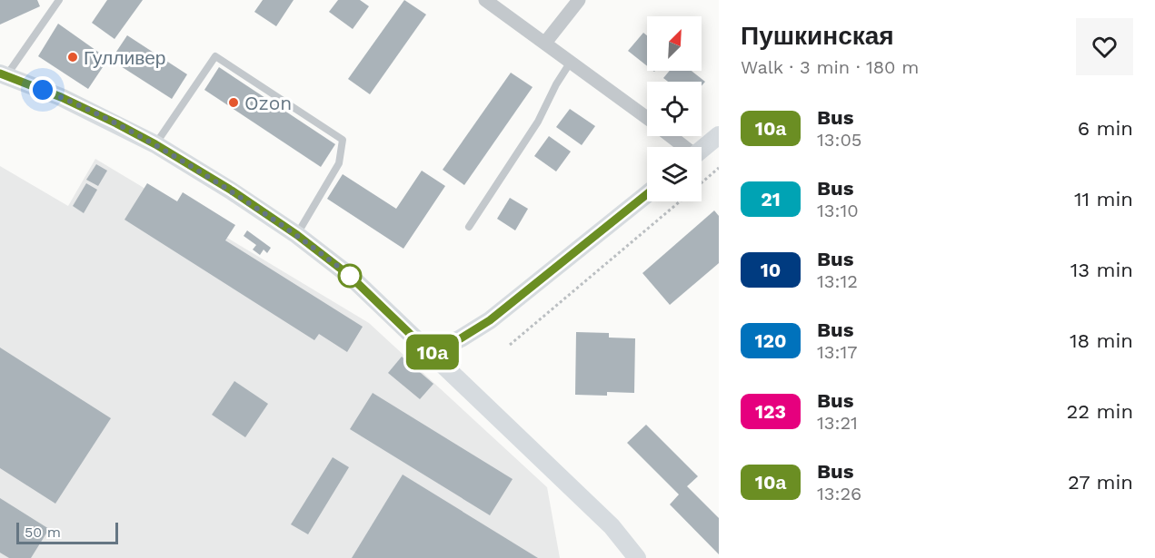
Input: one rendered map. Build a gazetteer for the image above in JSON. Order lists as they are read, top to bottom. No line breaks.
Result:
{"places":["Гулливер","Ozon"],"lines":["bus line 10а"],"scale_bar":"50 m","north":"top right","page":{"on_map":"10а","heading":["Пушкинская","Walk · 3 min · 180 m"],"list":[{"mark":"10а","name":"Bus","note":"13:05","value":"6 min"},{"mark":"21","name":"Bus","note":"13:10","value":"11 min"},{"mark":"10","name":"Bus","note":"13:12","value":"13 min"},{"mark":"120","name":"Bus","note":"13:17","value":"18 min"},{"mark":"123","name":"Bus","note":"13:21","value":"22 min"},{"mark":"10а","name":"Bus","note":"13:26","value":"27 min"}],"scale":"50 m"}}
